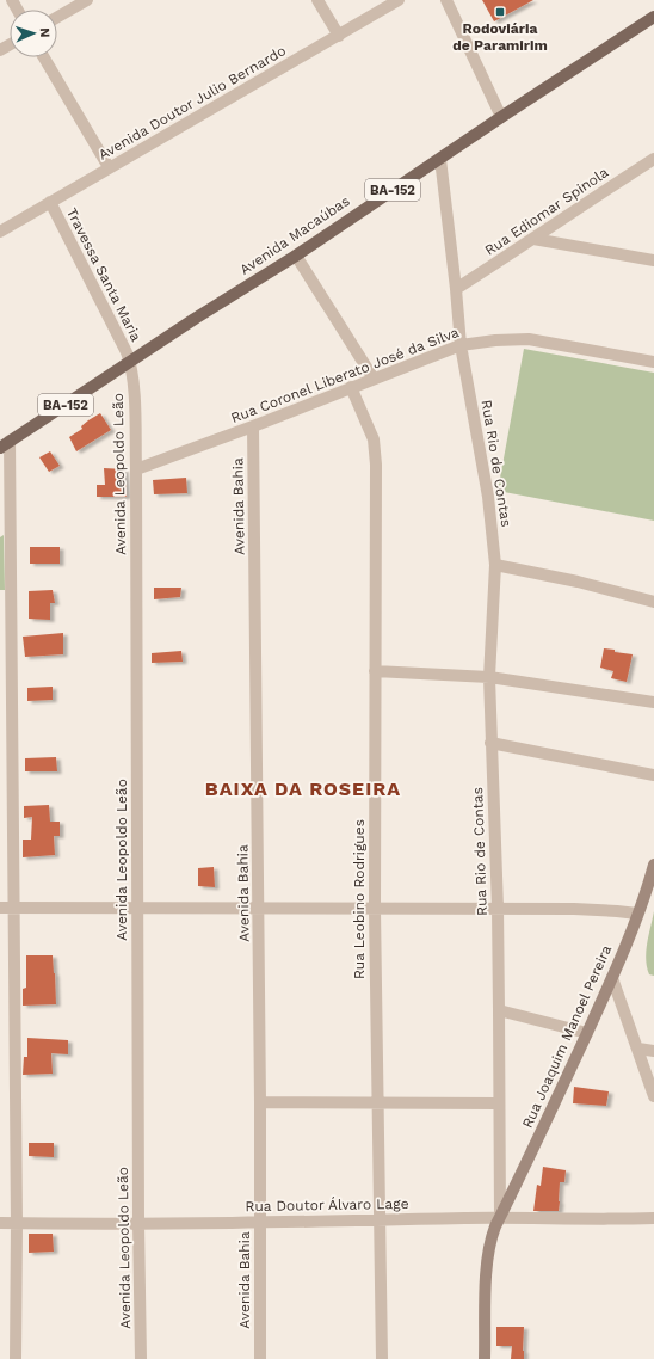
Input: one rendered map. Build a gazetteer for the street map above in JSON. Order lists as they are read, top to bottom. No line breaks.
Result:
{"streets":{"main road":["BA-152","Avenida Macaúbas"],"street":["Avenida Doutor Julio Bernardo","Rua Ediomar Spinola","Travessa Santa Maria","Rua Coronel Liberato José da Silva","Rua Rio de Contas","Avenida Leopoldo Leão","Avenida Bahia","Rua Leobino Rodrigues","Rua Joaquim Manoel Pereira","Rua Doutor Álvaro Lage"]},"crossings":[["Avenida Doutor Julio Bernardo","Travessa Santa Maria"],["Rua Ediomar Spinola","Rua Rio de Contas"],["Avenida Macaúbas","Travessa Santa Maria"],["Avenida Macaúbas","Rua Rio de Contas"],["Avenida Macaúbas","Avenida Leopoldo Leão"],["Travessa Santa Maria","Avenida Leopoldo Leão"],["Rua Coronel Liberato José da Silva","Rua Rio de Contas"],["Rua Coronel Liberato José da Silva","Avenida Leopoldo Leão"],["Rua Coronel Liberato José da Silva","Avenida Bahia"],["Rua Coronel Liberato José da Silva","Rua Leobino Rodrigues"],["Rua Rio de Contas","Rua Joaquim Manoel Pereira"],["Rua Rio de Contas","Rua Doutor Álvaro Lage"],["Avenida Leopoldo Leão","Rua Doutor Álvaro Lage"],["Avenida Bahia","Rua Doutor Álvaro Lage"],["Rua Leobino Rodrigues","Rua Doutor Álvaro Lage"],["Rua Joaquim Manoel Pereira","Rua Doutor Álvaro Lage"]],"districts":["BAIXA DA ROSEIRA"],"places":{"transit":["Rodoviária de Paramirim"]},"north":"right"}
